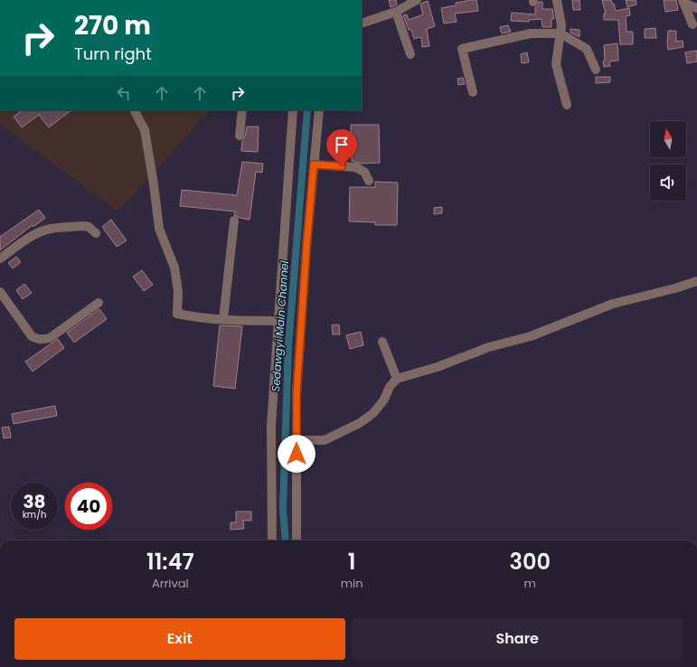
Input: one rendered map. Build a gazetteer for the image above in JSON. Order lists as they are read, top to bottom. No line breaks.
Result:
{"water":["Sedawgyi Main Channel"],"north":"top","page":{"turn":["270 m","Turn right"],"speed":"38 km/h","limit":"40","eta":["11:47","Arrival","1","min","300","m"],"buttons":["Exit","Share"]}}
